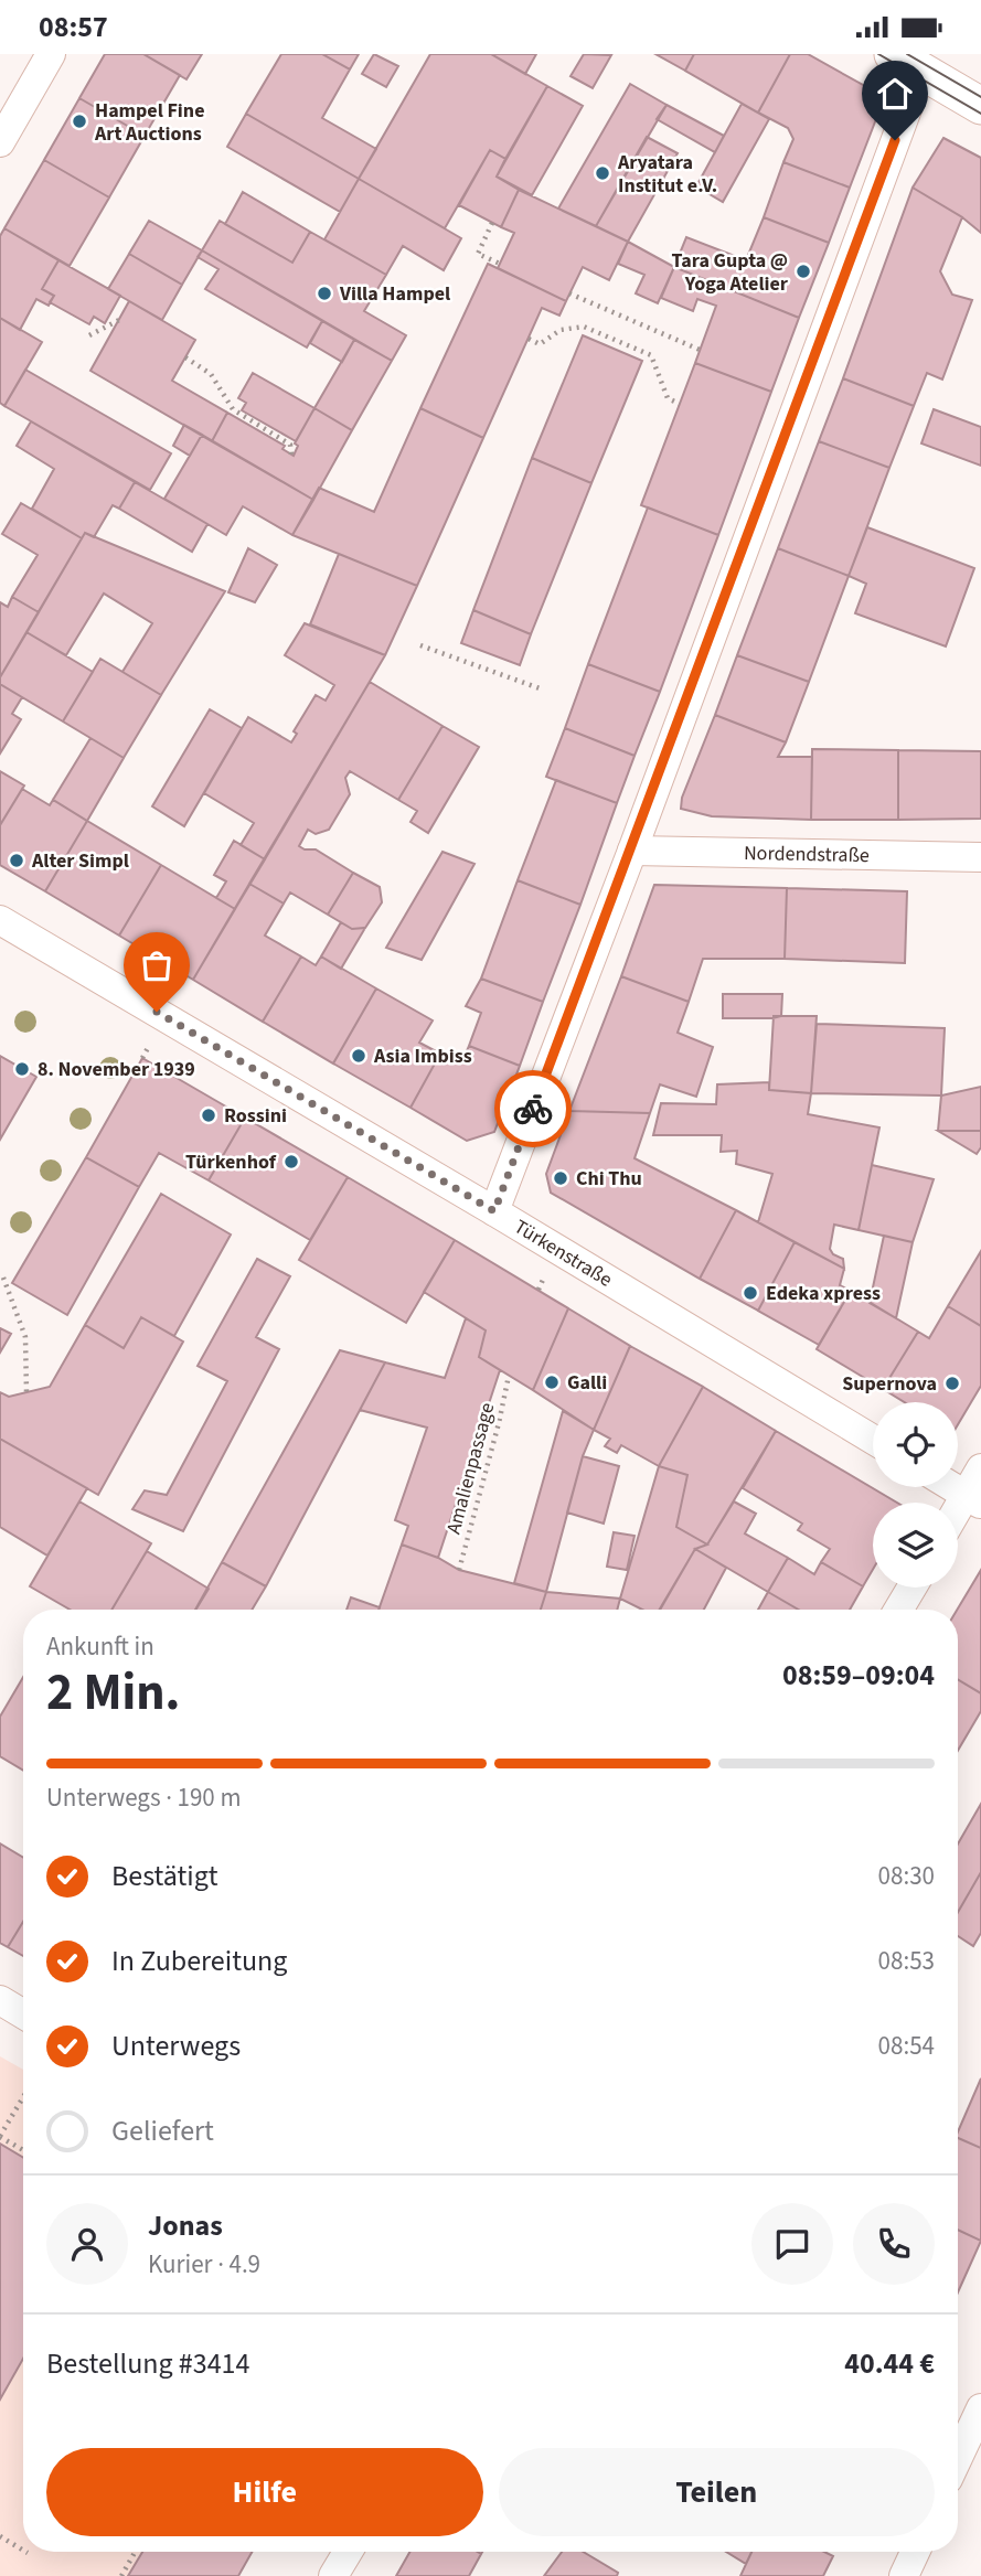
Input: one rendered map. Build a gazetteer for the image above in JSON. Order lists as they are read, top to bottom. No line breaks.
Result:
{"streets":{"street":["Nordendstraße","Türkenstraße"],"path":["Amalienpassage"]},"places":["Hampel Fine Art Auctions","Aryatara Institut e.V.","Tara Gupta @ Yoga Atelier","Villa Hampel","Alter Simpl","Asia Imbiss","8. November 1939","Rossini","Türkenhof","Chi Thu","Edeka xpress","Galli","Supernova"],"page":{"status":"08:57","heading":["2 Min.","Ankunft in","08:59–09:04"],"panel":["Jonas","Kurier · 4.9","Bestellung #3414","40.44 €"],"bar":"Unterwegs · 190 m","list":[["Bestätigt","08:30"],["In Zubereitung","08:53"],["Unterwegs","08:54"],"Geliefert"],"buttons":["Hilfe","Teilen"]}}
